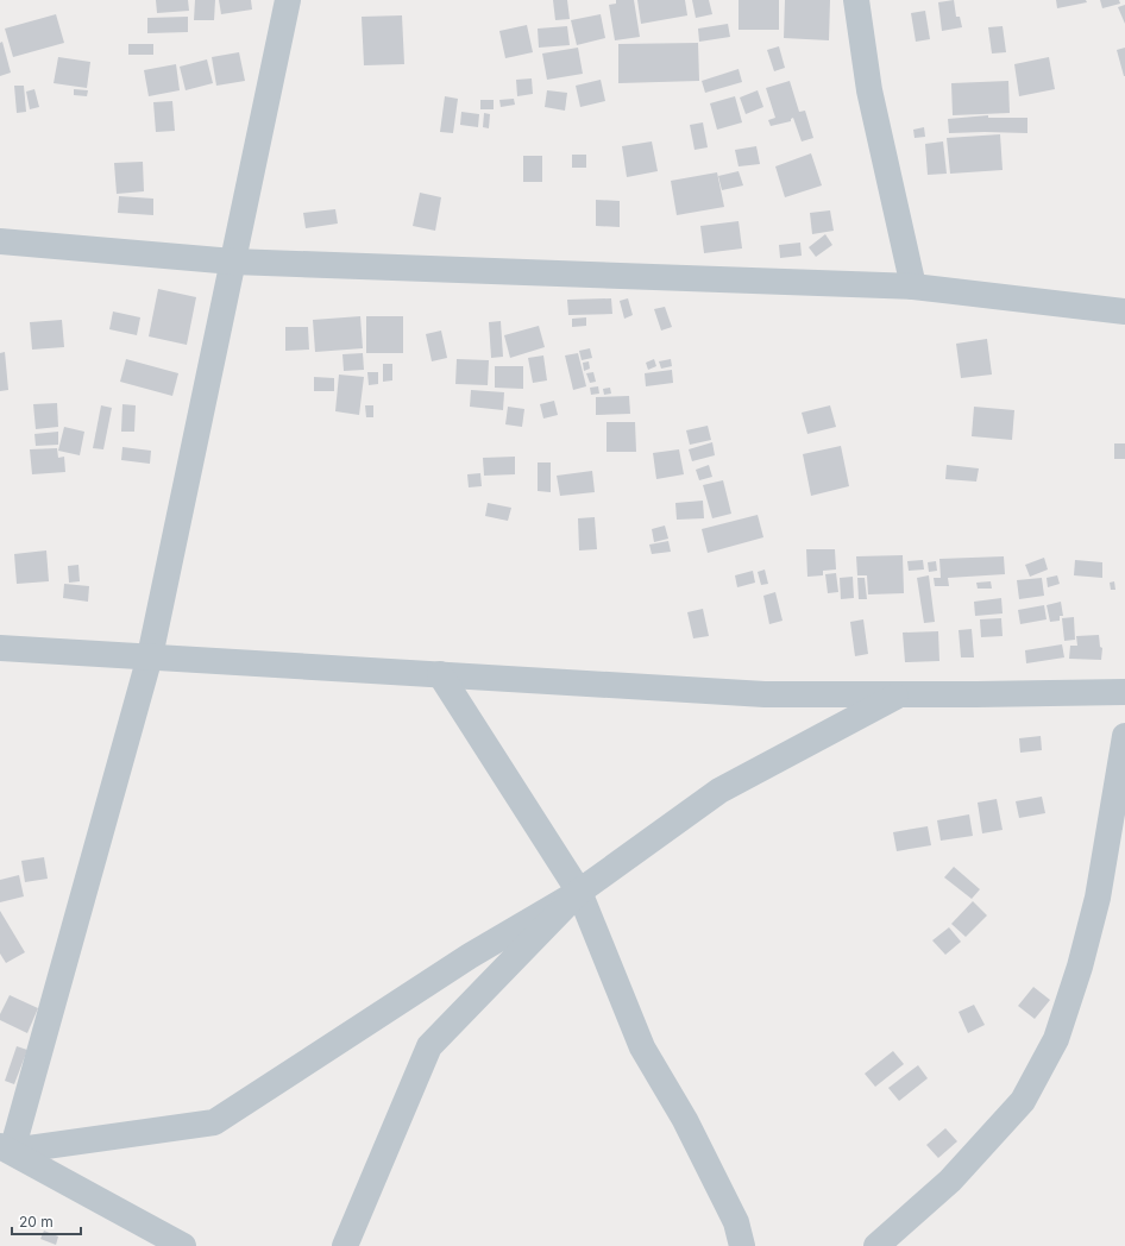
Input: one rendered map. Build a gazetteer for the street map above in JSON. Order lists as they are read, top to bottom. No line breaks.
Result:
{"scale_bar":"20 m"}
